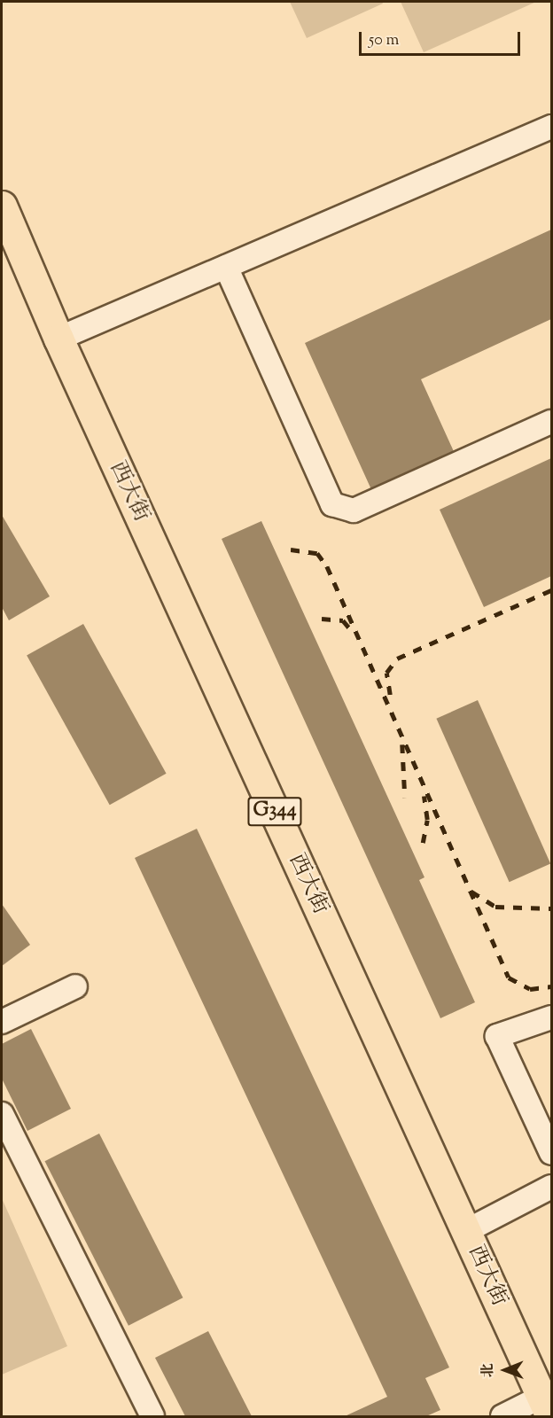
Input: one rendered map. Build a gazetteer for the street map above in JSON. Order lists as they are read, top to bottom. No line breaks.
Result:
{"streets":{"highway":["西大街","G344"]},"scale_bar":"50 m","north":"left"}
